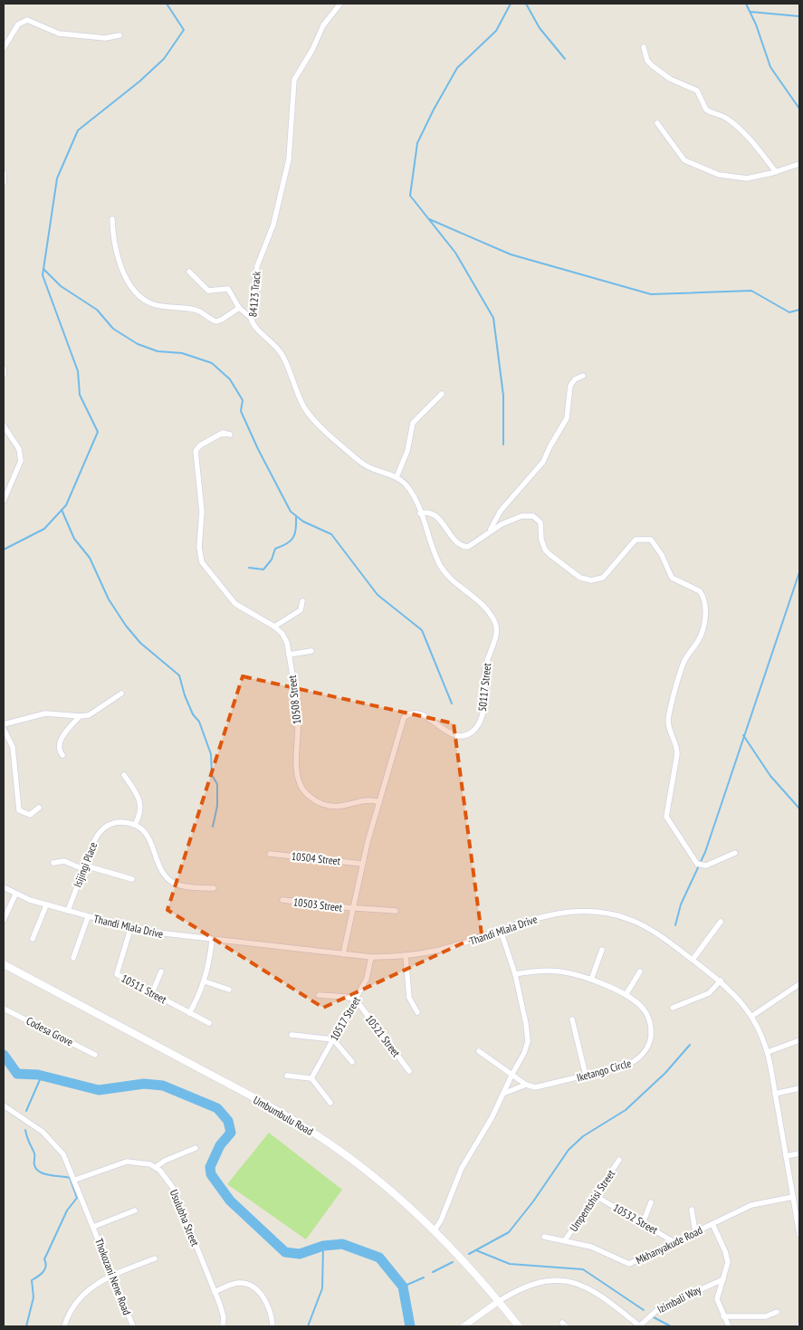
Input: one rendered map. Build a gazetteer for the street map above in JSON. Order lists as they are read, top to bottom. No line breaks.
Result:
{"streets":{"main road":["Umbumbulu Road"],"street":["84123 Track","50117 Street","10508 Street","10504 Street","Isijingi Place","10503 Street","Thandi Mlala Drive","10511 Street","10517 Street","Codesa Grove","10521 Street","Iketango Circle","Umpentshisi Street","Usulubha Street","10532 Street","Mkhanyakude Road","Thokozani Nene Road","Izimbali Way"]},"crossings":[["50117 Street","10508 Street"],["Isijingi Place","Thandi Mlala Drive"],["Thandi Mlala Drive","10511 Street"],["Thandi Mlala Drive","10517 Street"],["Thandi Mlala Drive","Mkhanyakude Road"],["10517 Street","10521 Street"],["Umpentshisi Street","10532 Street"],["Umpentshisi Street","Mkhanyakude Road"],["10532 Street","Mkhanyakude Road"]]}
